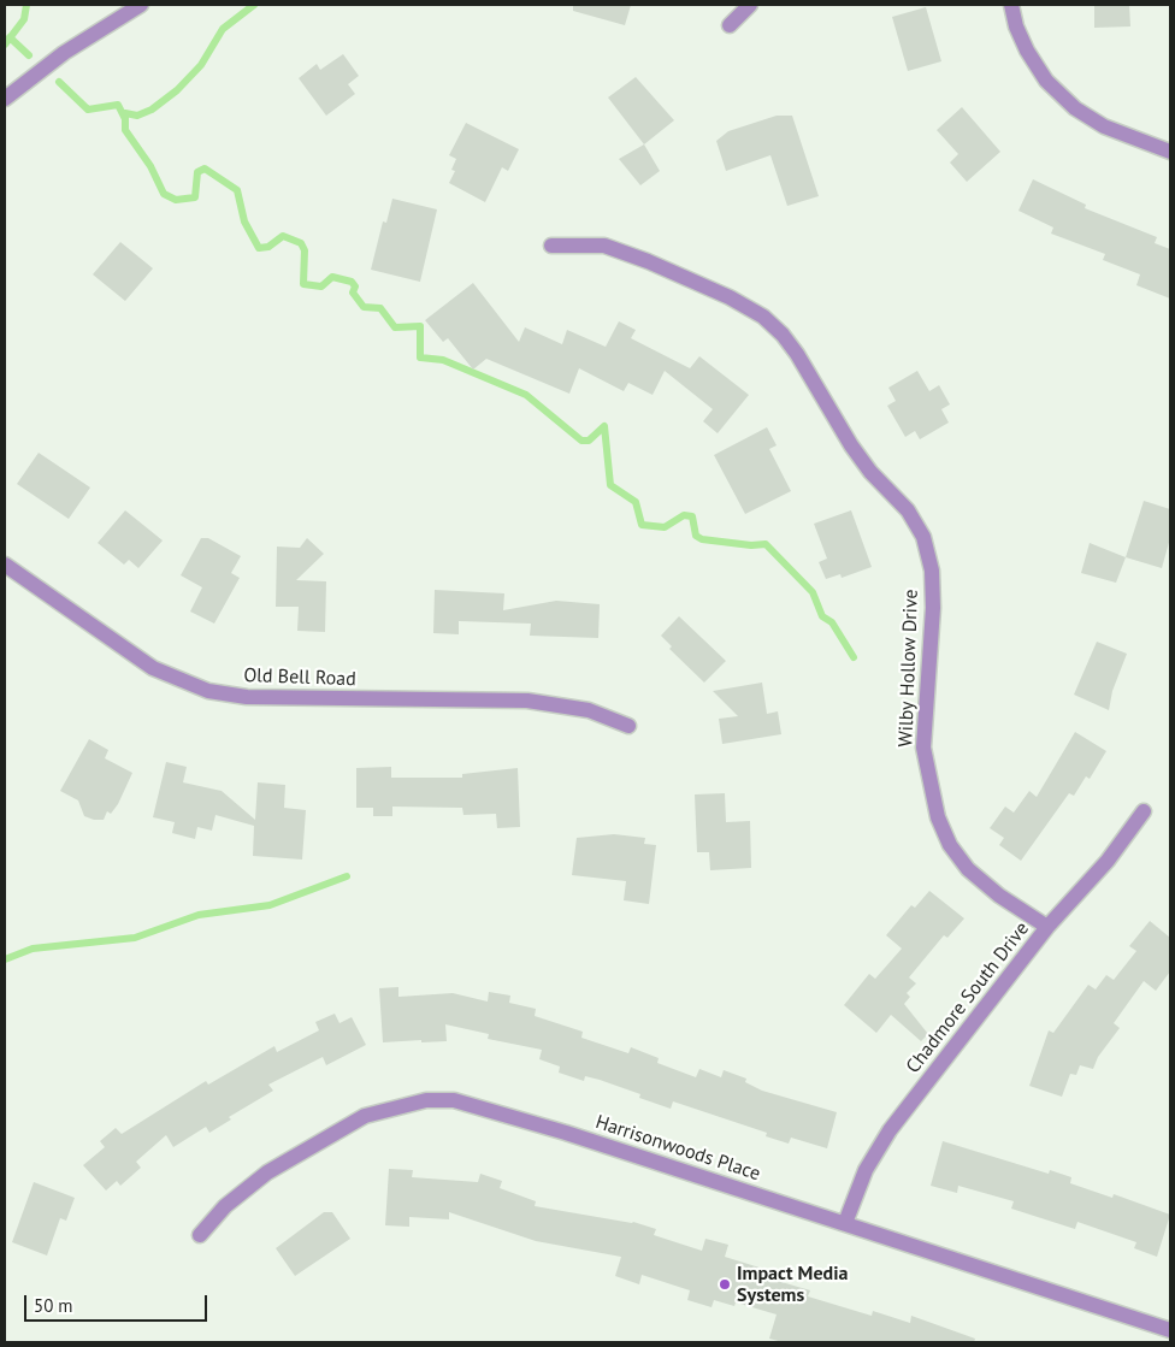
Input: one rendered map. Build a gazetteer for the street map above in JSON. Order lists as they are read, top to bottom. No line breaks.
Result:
{"streets":{"street":["Wilby Hollow Drive","Old Bell Road","Chadmore South Drive","Harrisonwoods Place"]},"crossings":[["Wilby Hollow Drive","Chadmore South Drive"],["Chadmore South Drive","Harrisonwoods Place"]],"places":["Impact Media Systems"],"scale_bar":"50 m"}
